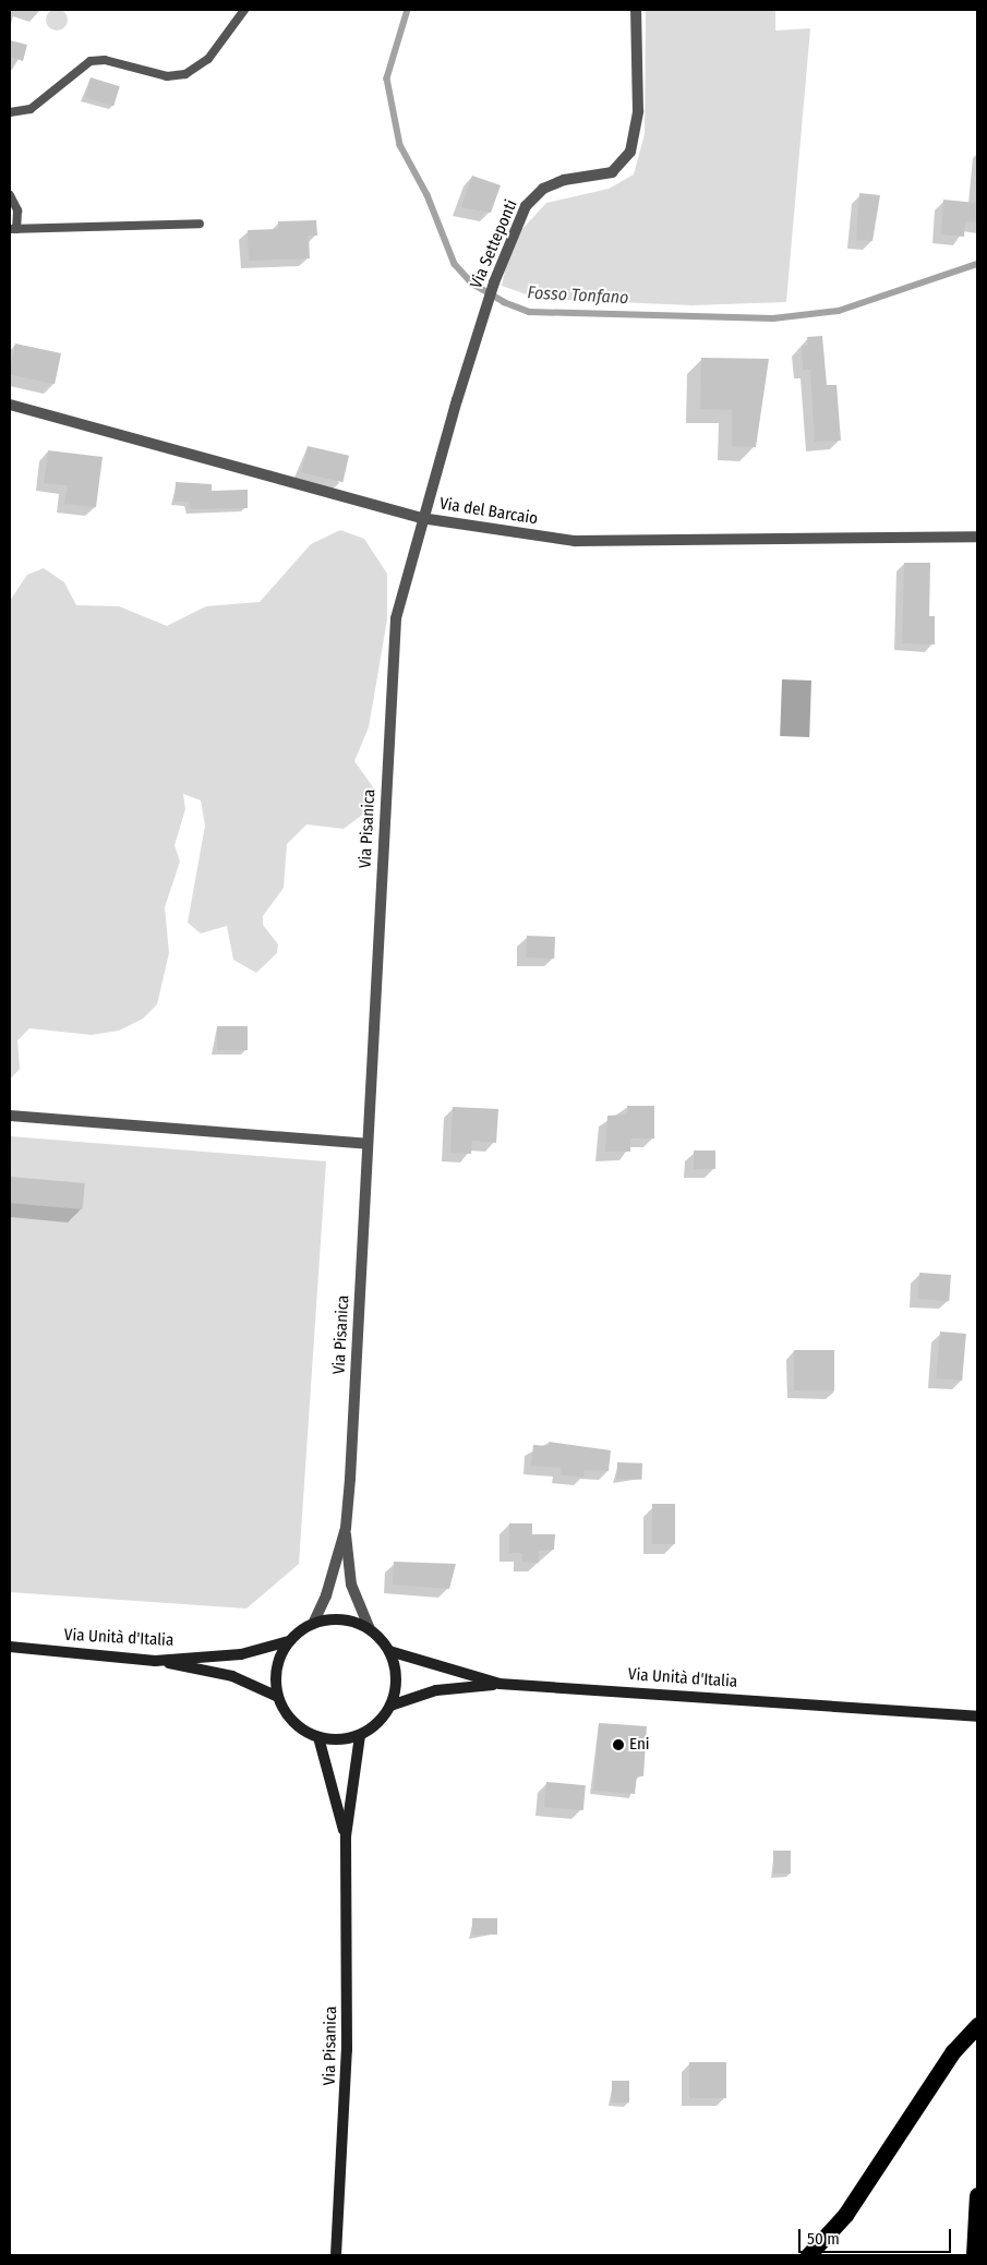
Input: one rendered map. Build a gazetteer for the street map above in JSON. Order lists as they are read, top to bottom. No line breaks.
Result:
{"streets":{"main road":["Via Pisanica","Via Unità d'Italia"],"street":["Via Setteponti","Via del Barcaio"]},"crossings":[["Via Setteponti","Via del Barcaio"],["Via Setteponti","Via Pisanica"],["Via del Barcaio","Via Pisanica"],["Via Pisanica","Via Unità d'Italia"]],"water":["Fosso Tonfano"],"places":["Eni"],"scale_bar":"50 m"}
